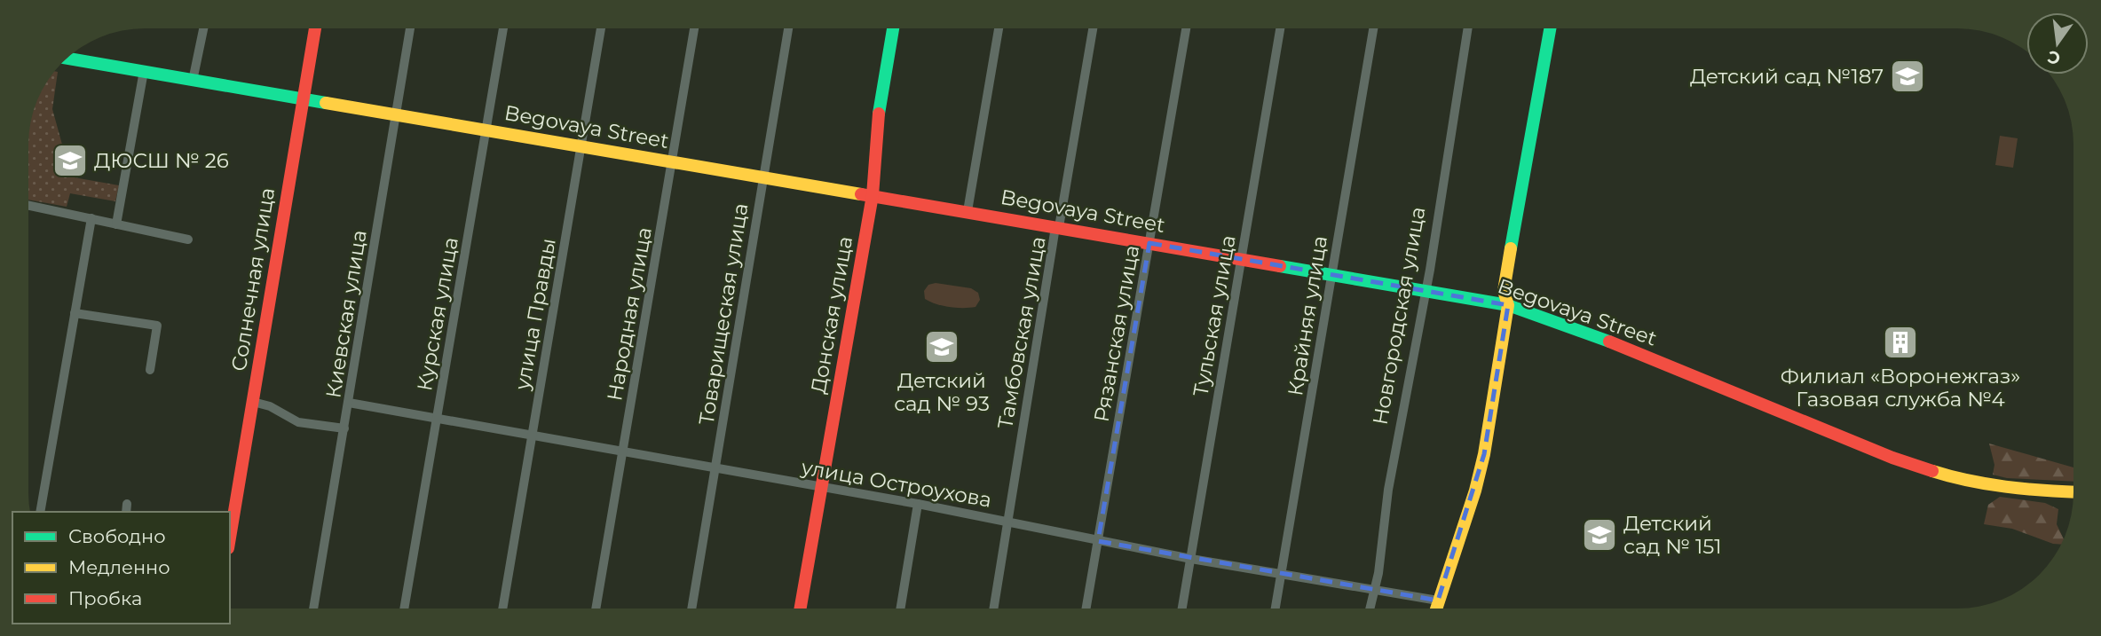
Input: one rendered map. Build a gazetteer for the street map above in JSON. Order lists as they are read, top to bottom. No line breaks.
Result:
{"streets":{"street":["Begovaya Street","Солнечная улица","Киевская улица","Курская улица","улица Правды","Народная улица","Товарищеская улица","Донская улица","Тульская улица","Крайняя улица","Новгородская улица","Тамбовская улица","Рязанская улица","улица Остроухова"]},"crossings":[["Begovaya Street","Солнечная улица"],["Begovaya Street","Киевская улица"],["Begovaya Street","Курская улица"],["Begovaya Street","улица Правды"],["Begovaya Street","Народная улица"],["Begovaya Street","Товарищеская улица"],["Begovaya Street","Донская улица"],["Begovaya Street","Тульская улица"],["Begovaya Street","Крайняя улица"],["Begovaya Street","Новгородская улица"],["Begovaya Street","Тамбовская улица"],["Begovaya Street","Рязанская улица"],["Киевская улица","улица Остроухова"],["Курская улица","улица Остроухова"],["улица Правды","улица Остроухова"],["Народная улица","улица Остроухова"],["Товарищеская улица","улица Остроухова"],["Донская улица","улица Остроухова"],["Тульская улица","улица Остроухова"],["Крайняя улица","улица Остроухова"],["Новгородская улица","улица Остроухова"],["Тамбовская улица","улица Остроухова"],["Рязанская улица","улица Остроухова"]],"places":{"school or university":["Детский сад №187","ДЮСШ № 26","Детский сад № 93","Детский сад № 151"],"building":["Филиал «Воронежгаз» Газовая служба №4"]},"legend":["Свободно","Медленно","Пробка"],"north":"bottom"}
